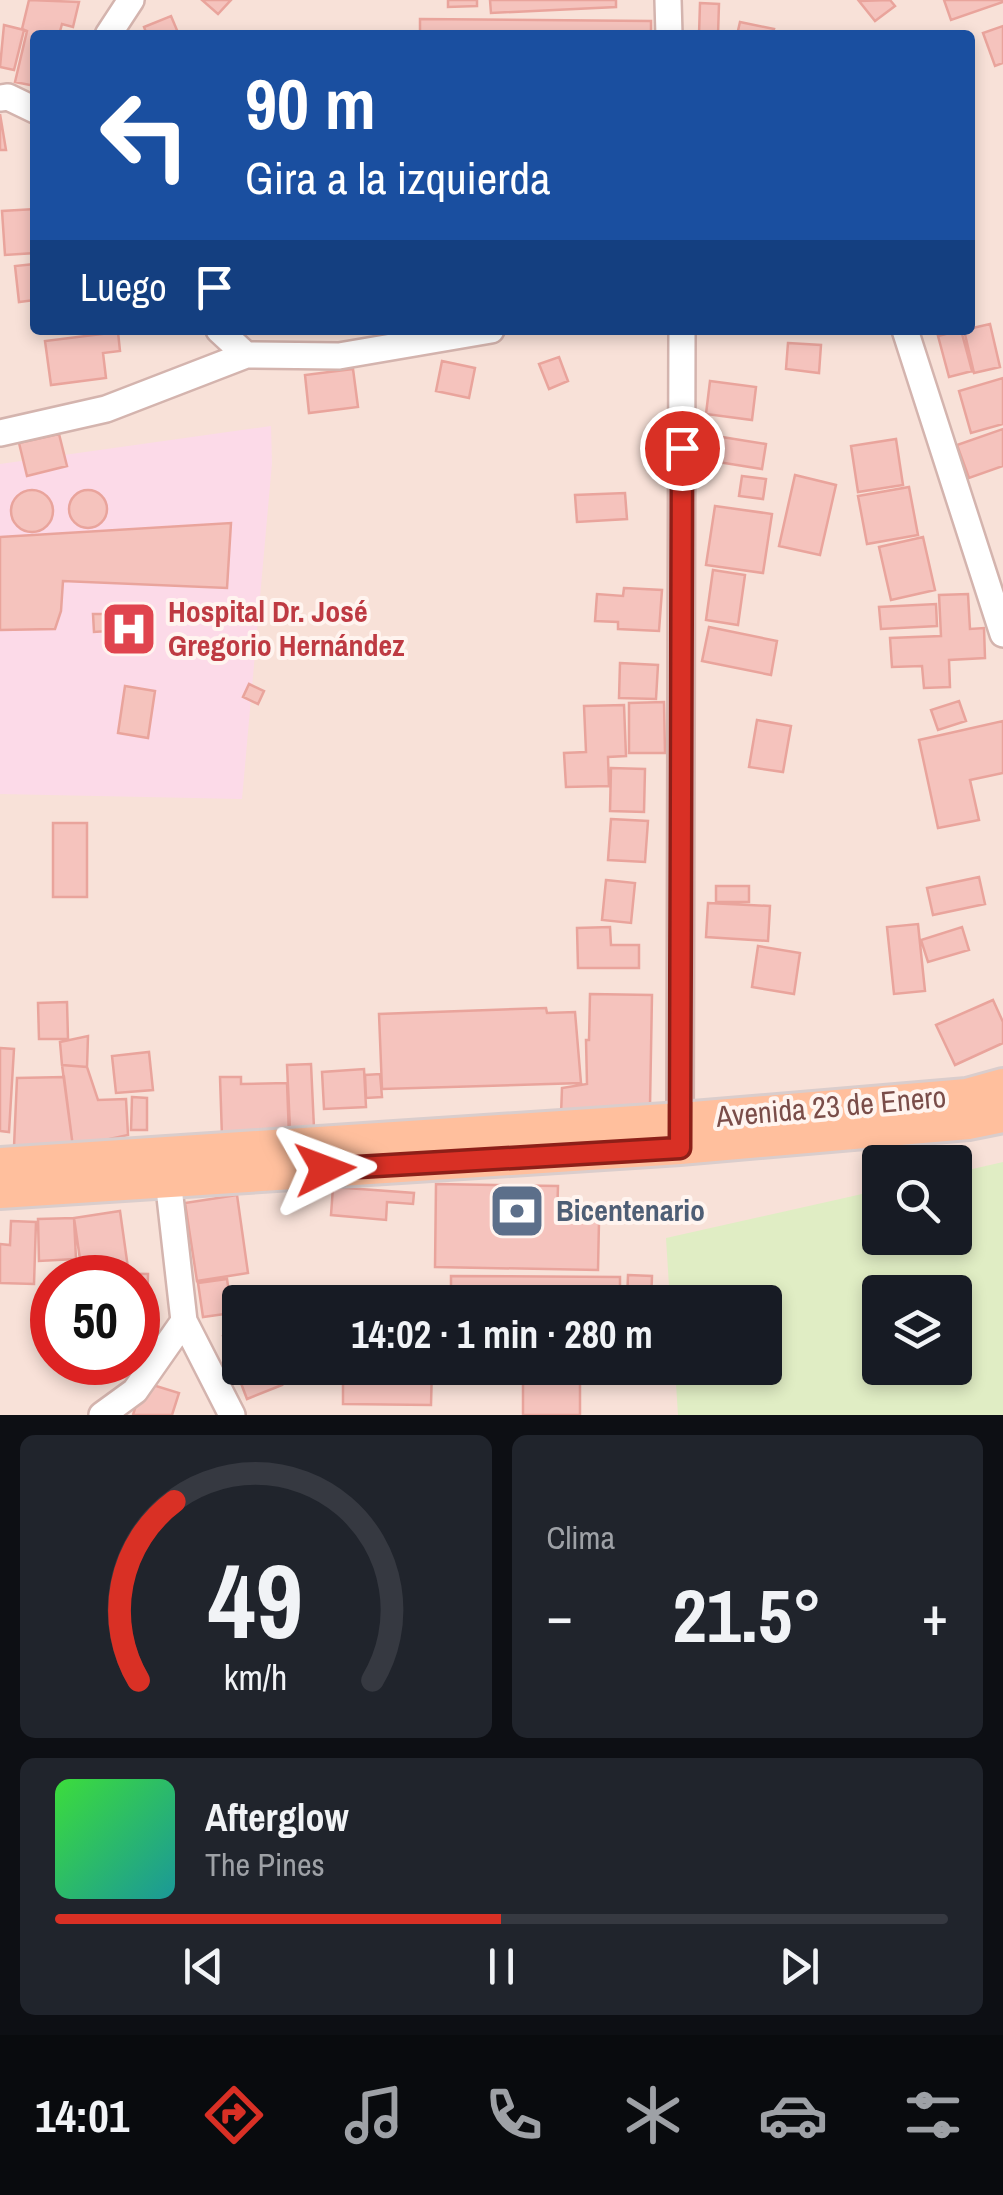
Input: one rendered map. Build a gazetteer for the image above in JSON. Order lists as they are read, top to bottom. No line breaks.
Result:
{"streets":{"main road":["Avenida 23 de Enero"]},"places":{"hospital":["Hospital Dr. José Gregorio Hernández"],"bank":["Bicentenario"]},"page":{"turn":["90 m","Gira a la izquierda"],"then":"Luego","limit":"50","trip":"14:02 · 1 min · 280 m","tile":"Clima","heat":["−","21.5°","+"],"song":["Afterglow","The Pines"],"tabs":"14:01","gauge":["49","km/h"]}}
